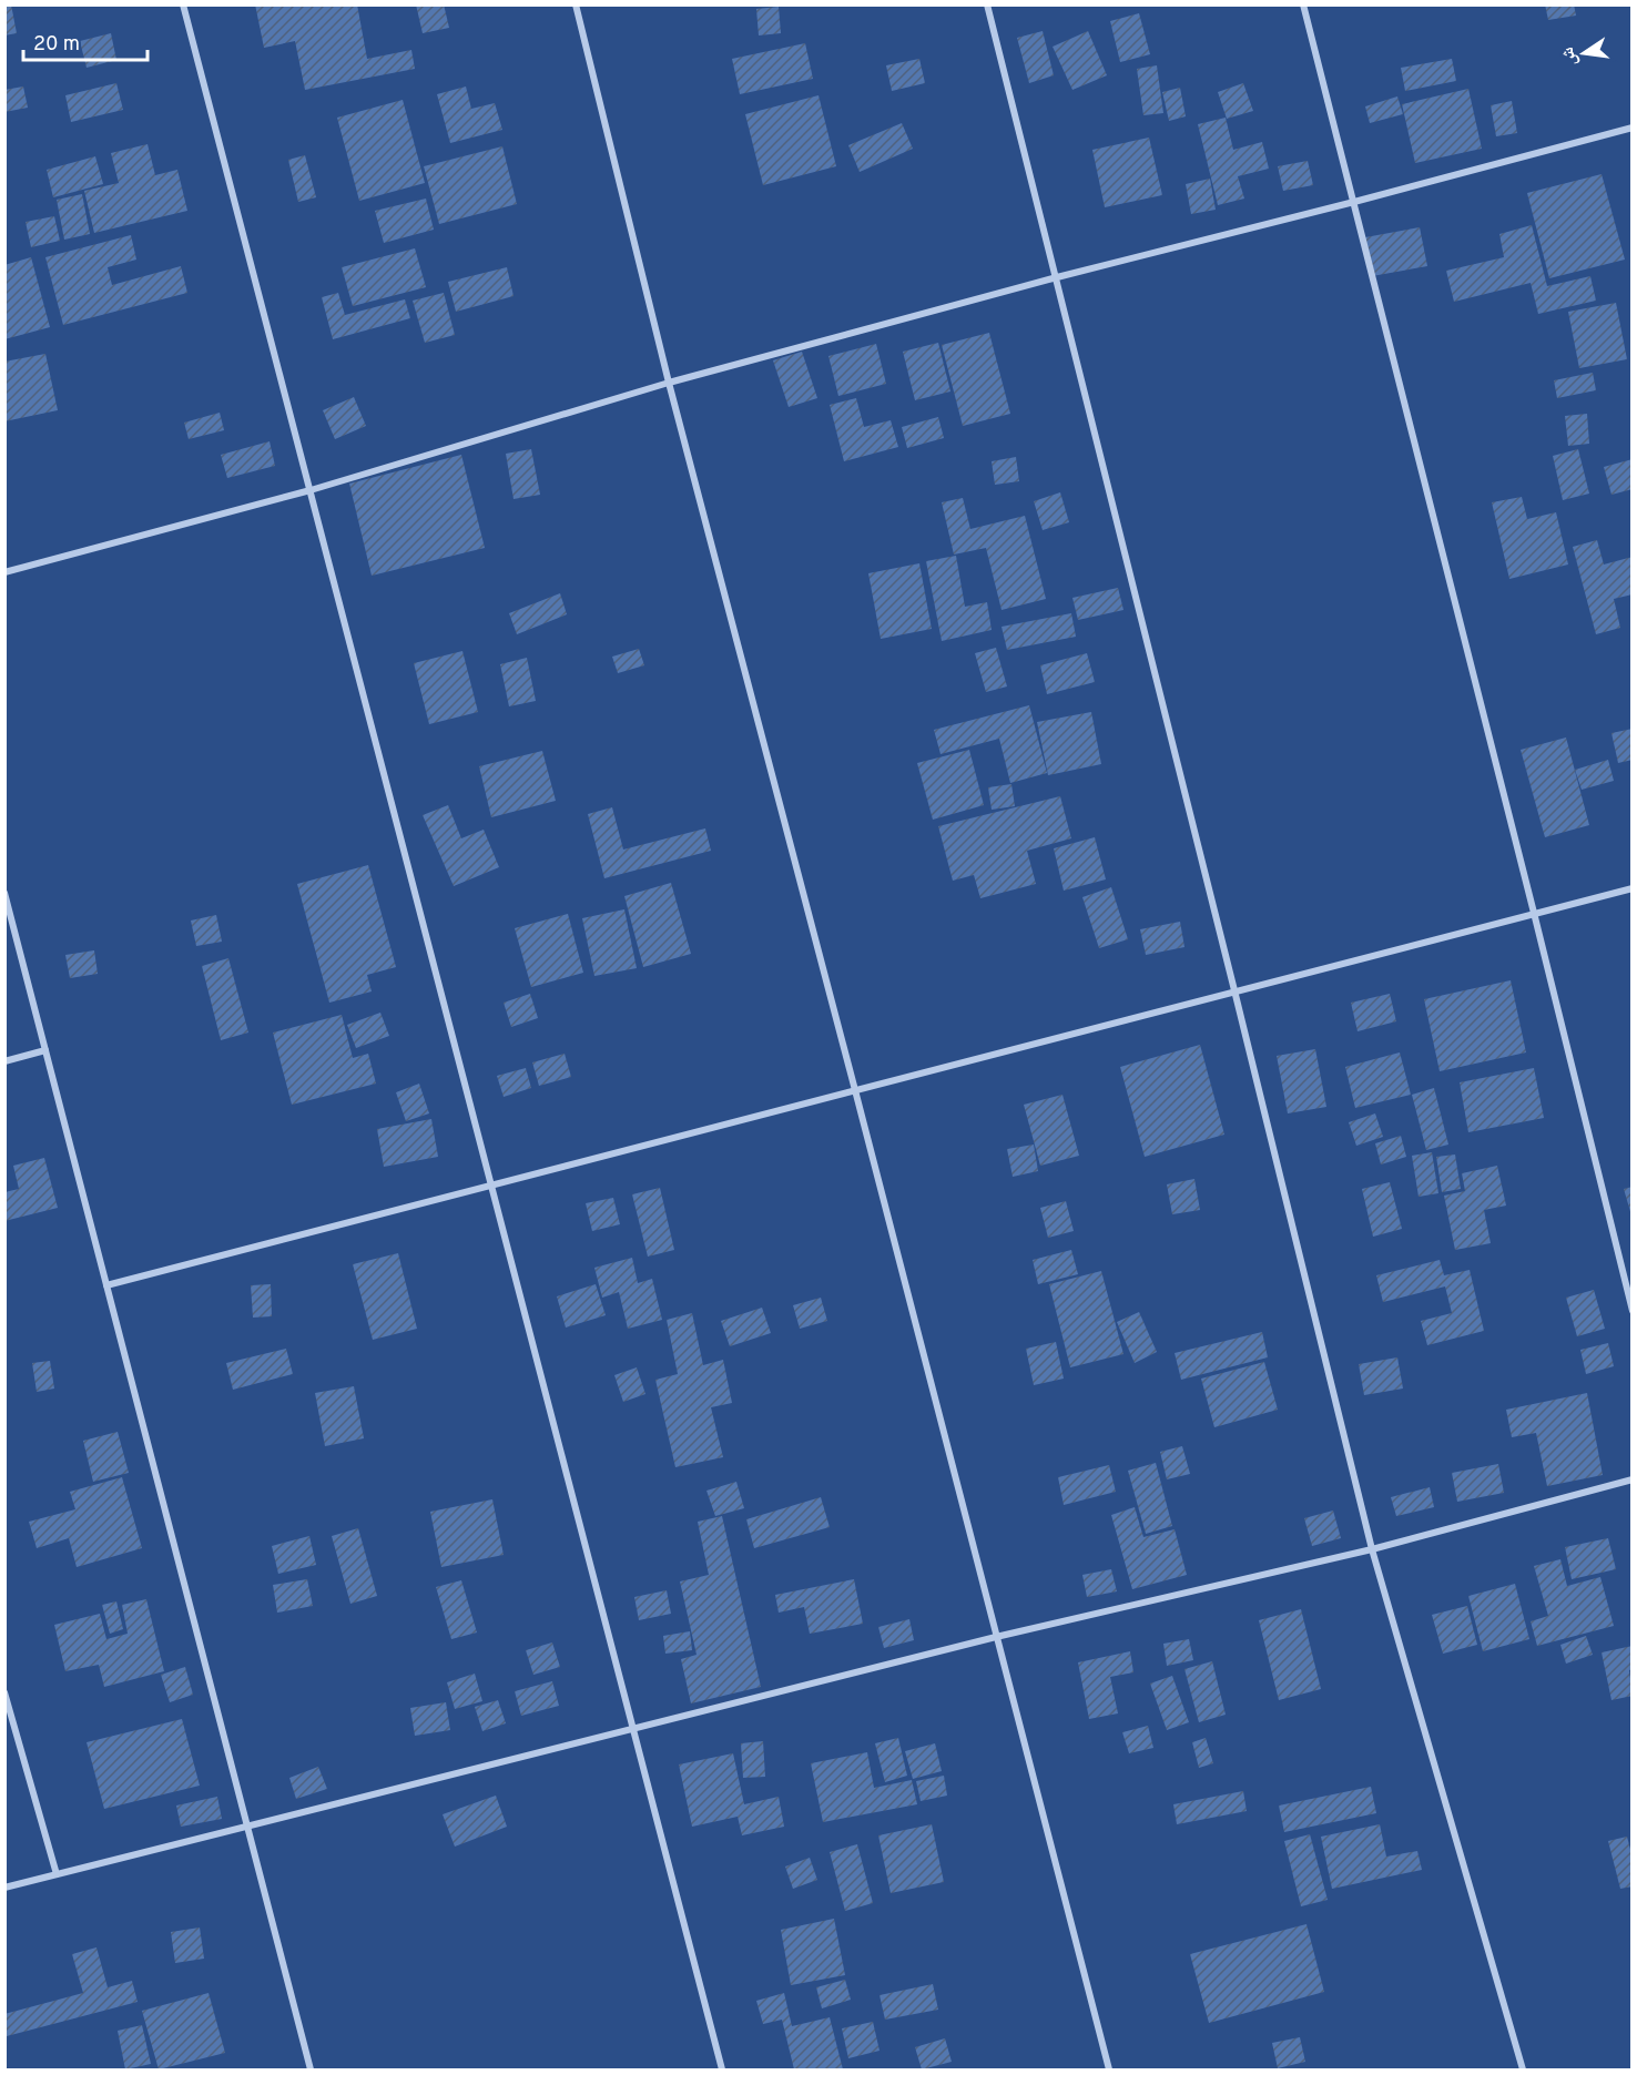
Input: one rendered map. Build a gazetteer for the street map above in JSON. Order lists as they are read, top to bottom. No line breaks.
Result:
{"scale_bar":"20 m","north":"left"}
